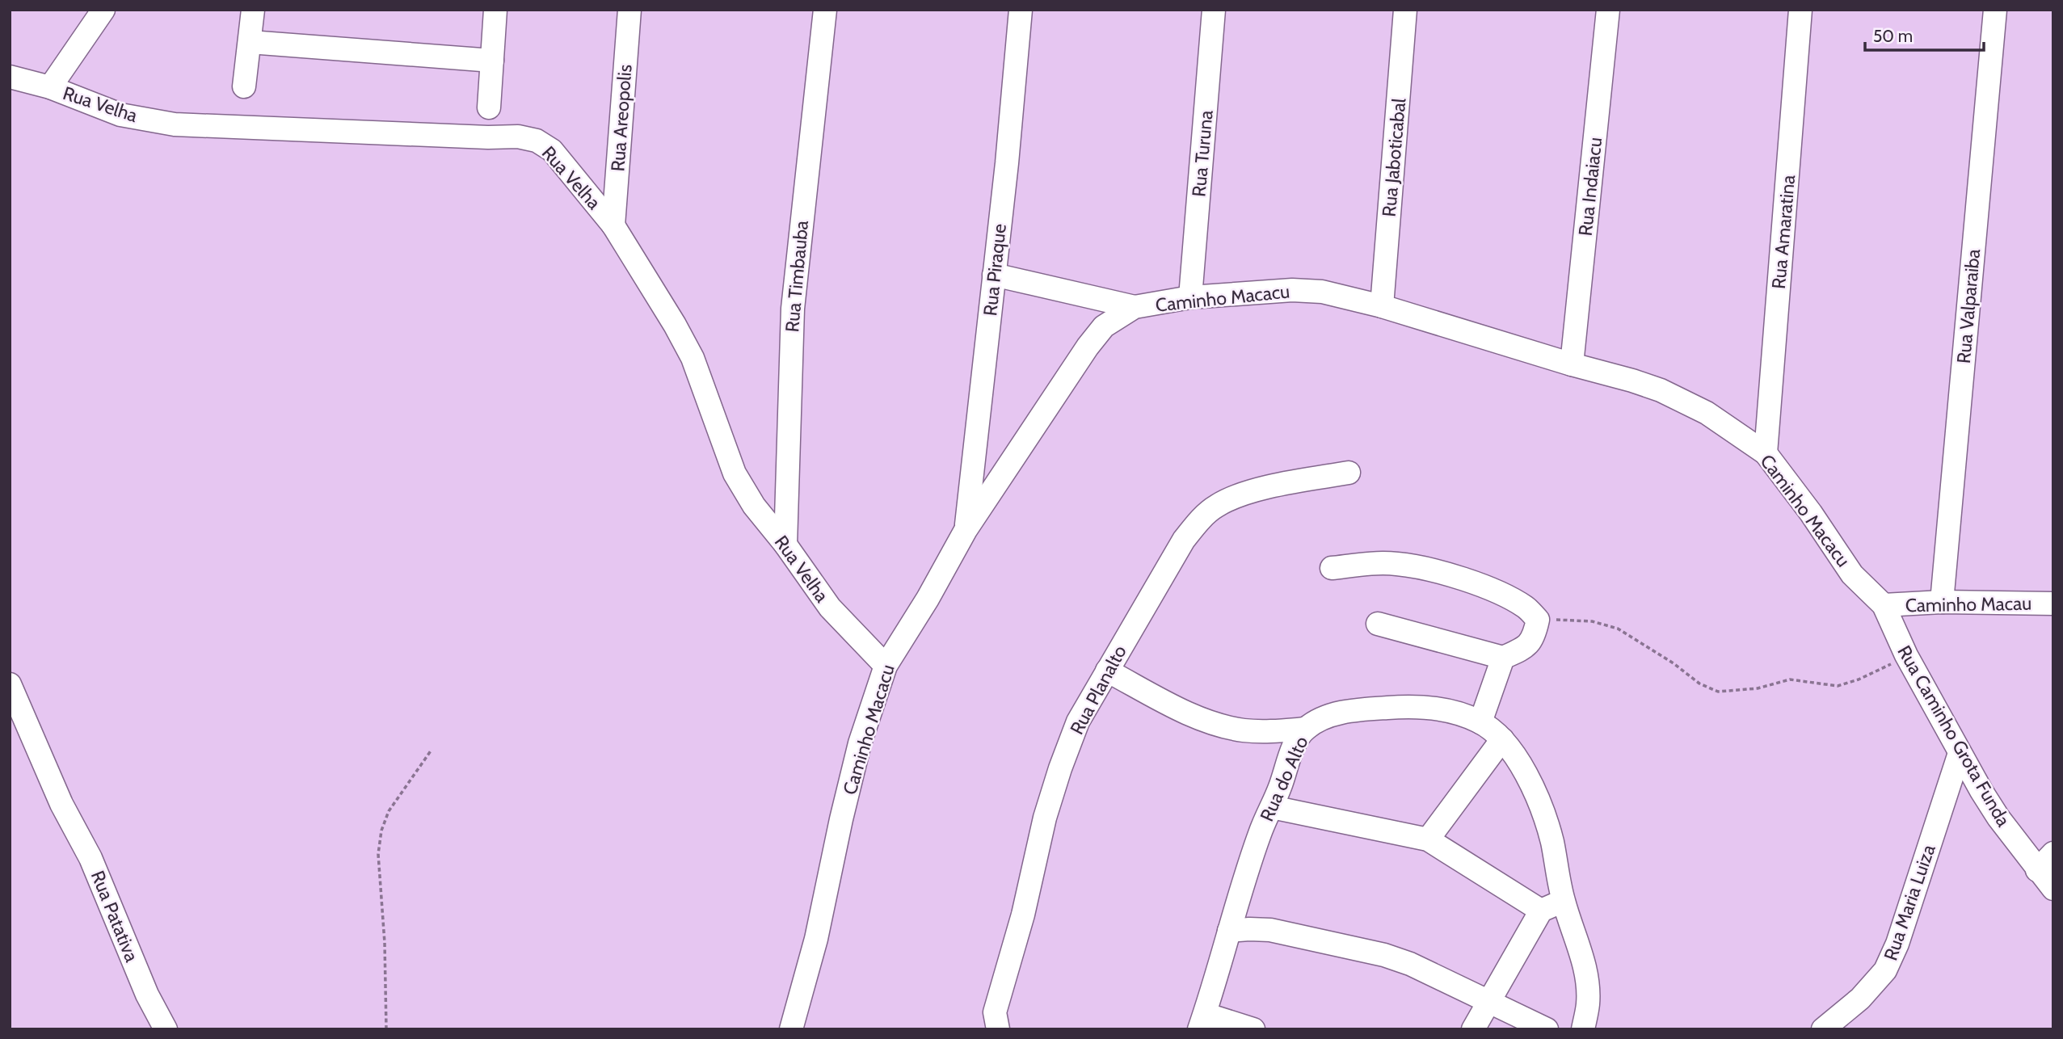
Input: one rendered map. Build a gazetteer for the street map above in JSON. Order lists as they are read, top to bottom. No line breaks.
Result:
{"streets":{"street":["Rua Velha","Rua Areopolis","Rua Turuna","Rua Jaboticabal","Rua Indaiacu","Rua Amaratina","Rua Piraque","Rua Timbauba","Caminho Macacu","Rua Valparaiba","Caminho Macau","Rua Planalto","Rua Caminho Grota Funda","Rua do Alto","Rua Maria Luiza","Rua Patativa"]},"crossings":[["Rua Velha","Rua Areopolis"],["Rua Velha","Rua Timbauba"],["Rua Velha","Caminho Macacu"],["Rua Turuna","Caminho Macacu"],["Rua Jaboticabal","Caminho Macacu"],["Rua Indaiacu","Caminho Macacu"],["Rua Amaratina","Caminho Macacu"],["Rua Piraque","Caminho Macacu"],["Caminho Macacu","Caminho Macau"],["Caminho Macacu","Rua Caminho Grota Funda"],["Rua Valparaiba","Caminho Macau"],["Caminho Macau","Rua Caminho Grota Funda"],["Rua Caminho Grota Funda","Rua Maria Luiza"]],"scale_bar":"50 m"}
